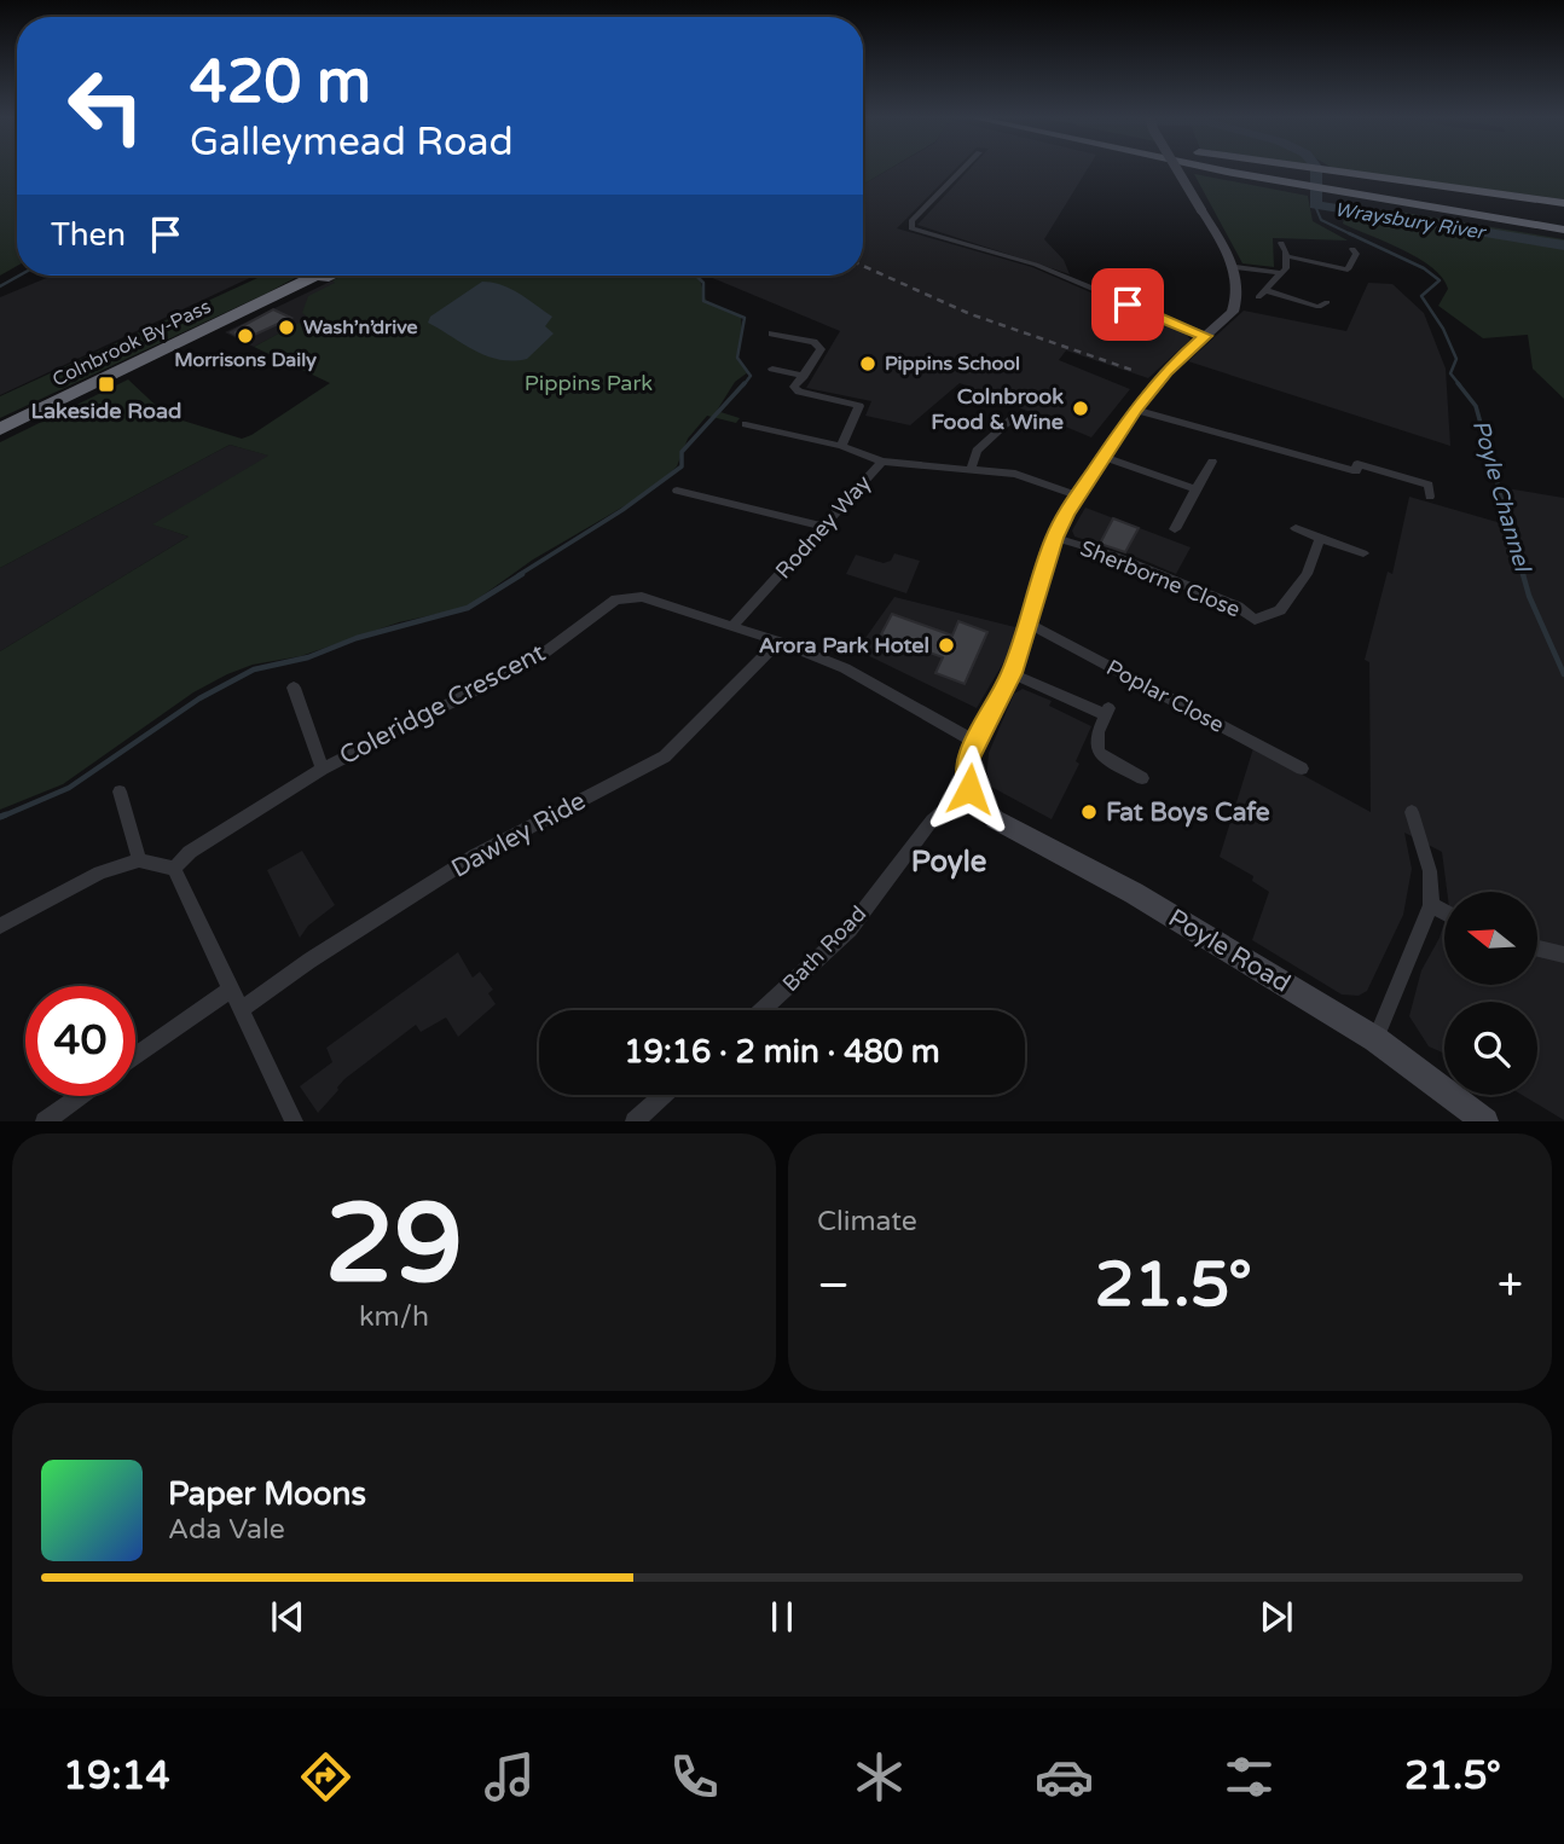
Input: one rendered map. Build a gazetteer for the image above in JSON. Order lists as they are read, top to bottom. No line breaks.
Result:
{"streets":{"highway":["Colnbrook By-Pass"],"street":["Rodney Way","Sherborne Close","Poplar Close","Coleridge Crescent","Dawley Ride","Bath Road","Poyle Road"]},"crossings":[["Rodney Way","Coleridge Crescent"],["Coleridge Crescent","Dawley Ride"],["Bath Road","Poyle Road"]],"districts":["Poyle"],"water":["Wraysbury River","Poyle Channel"],"parks":["Pippins Park"],"places":{"other":["Wash’n’drive","Morrisons Daily","Pippins School","Colnbrook Food & Wine","Arora Park Hotel","Fat Boys Cafe"],"transit":["Lakeside Road"]},"north":"left","page":{"turn":["420 m","Galleymead Road"],"then":"Then","limit":"40","trip":"19:16 · 2 min · 480 m","tile":[["29","km/h"],"Climate"],"heat":["−","21.5°","+"],"song":["Paper Moons","Ada Vale"],"tabs":["19:14","21.5°"]}}
